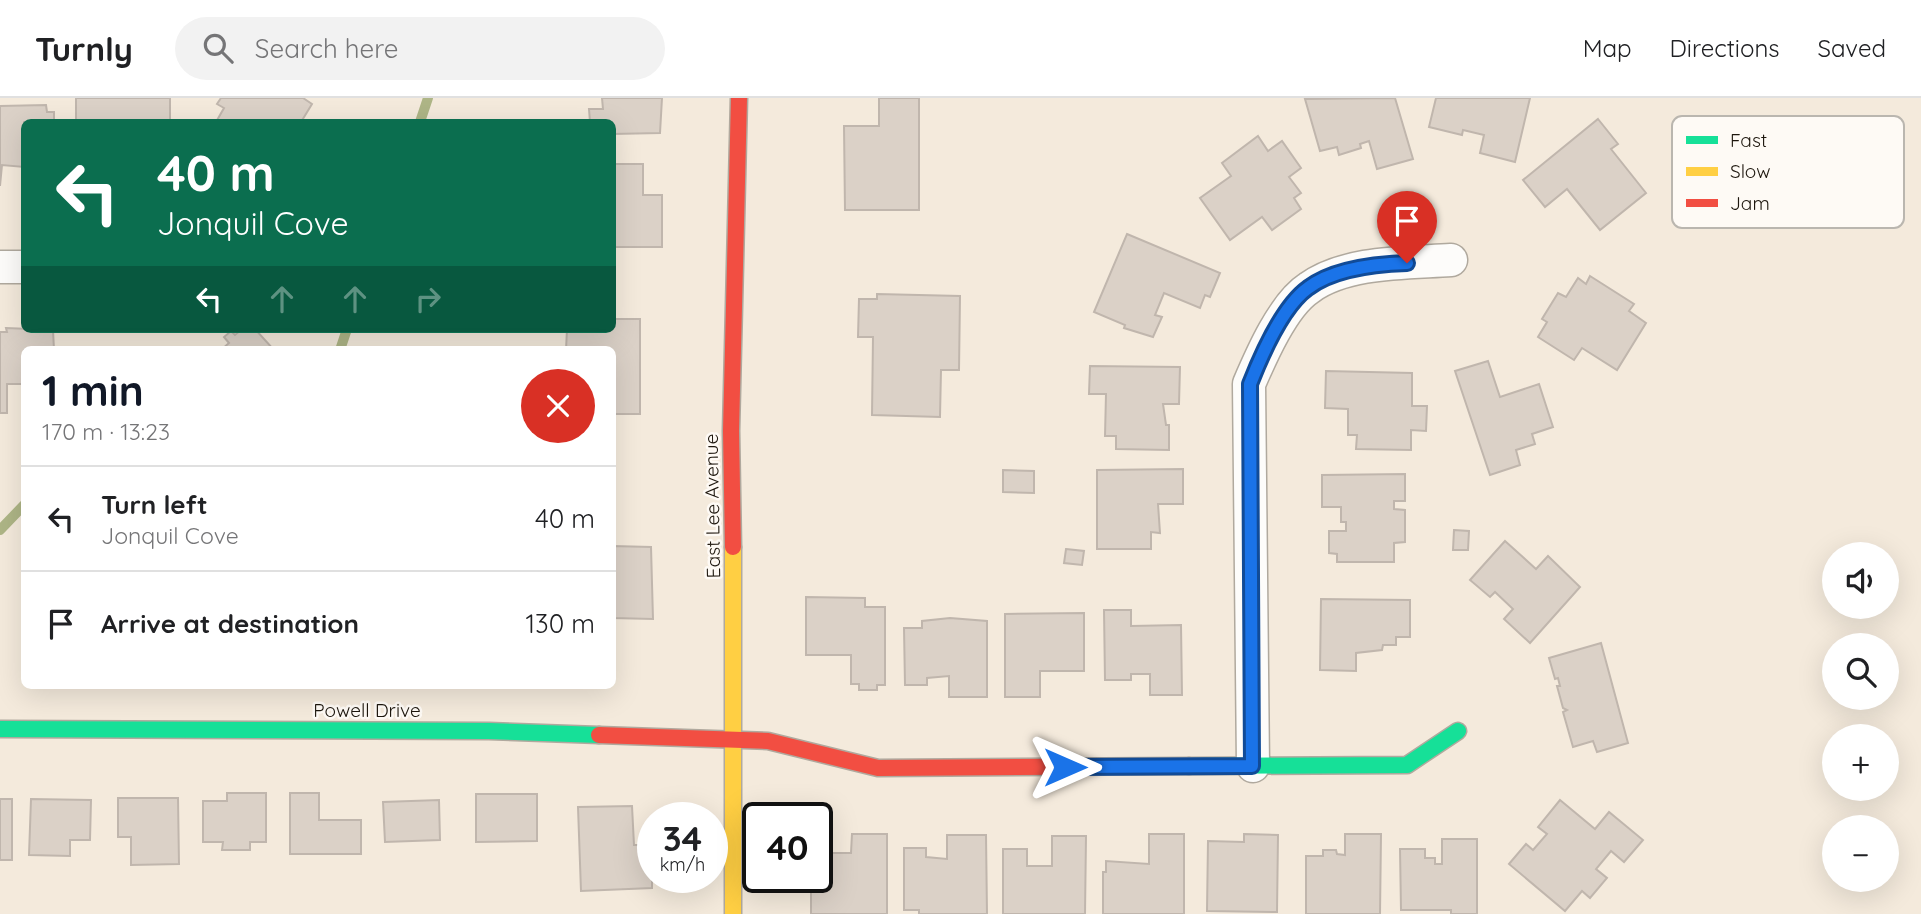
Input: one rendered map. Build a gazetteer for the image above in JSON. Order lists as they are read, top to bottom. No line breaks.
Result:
{"streets":{"street":["East Lee Avenue","Powell Drive"]},"crossings":[["East Lee Avenue","Powell Drive"]],"legend":["Fast","Slow","Jam"],"page":{"header":"Turnly","search":"Search here","nav":["Map","Directions","Saved"],"turn":["40 m","Jonquil Cove"],"heading":["1 min","170 m · 13:23"],"list":[{"name":"Turn left","note":"Jonquil Cove","value":"40 m"},{"name":"Arrive at destination","value":"130 m"}],"map_buttons":["+","−"],"speed":"34 km/h","limit":"40"}}
